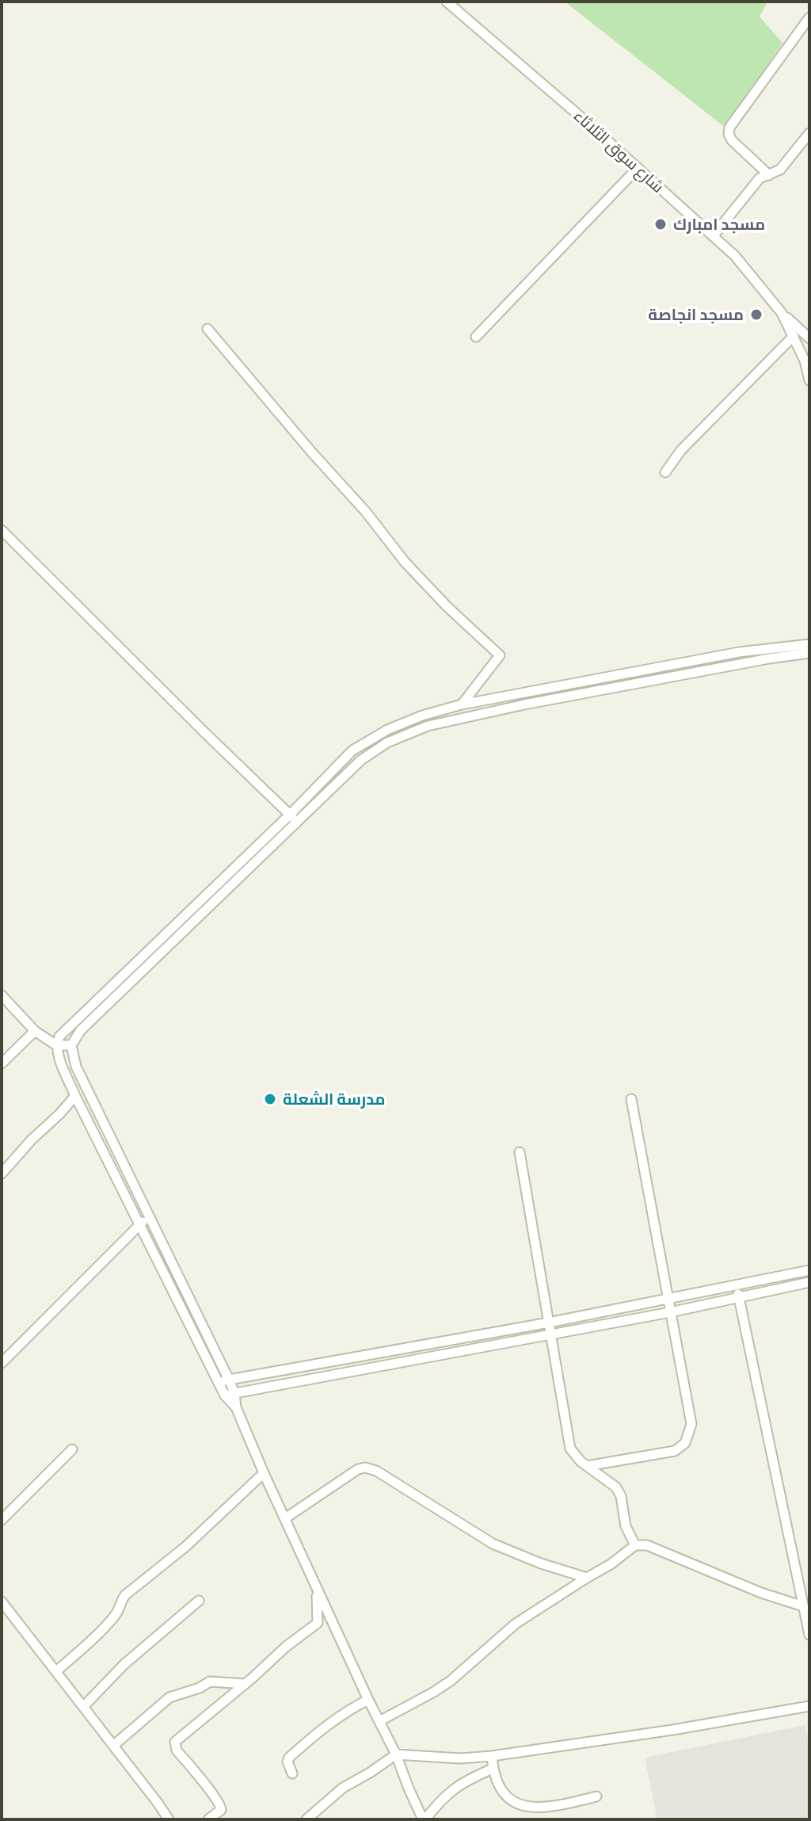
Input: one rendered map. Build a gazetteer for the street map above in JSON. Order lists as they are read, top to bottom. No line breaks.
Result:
{"streets":{"street":["شارع سوق الثلاثاء"]},"places":["مسجد امبارك","مسجد انجاصة","مدرسة الشعلة"]}
